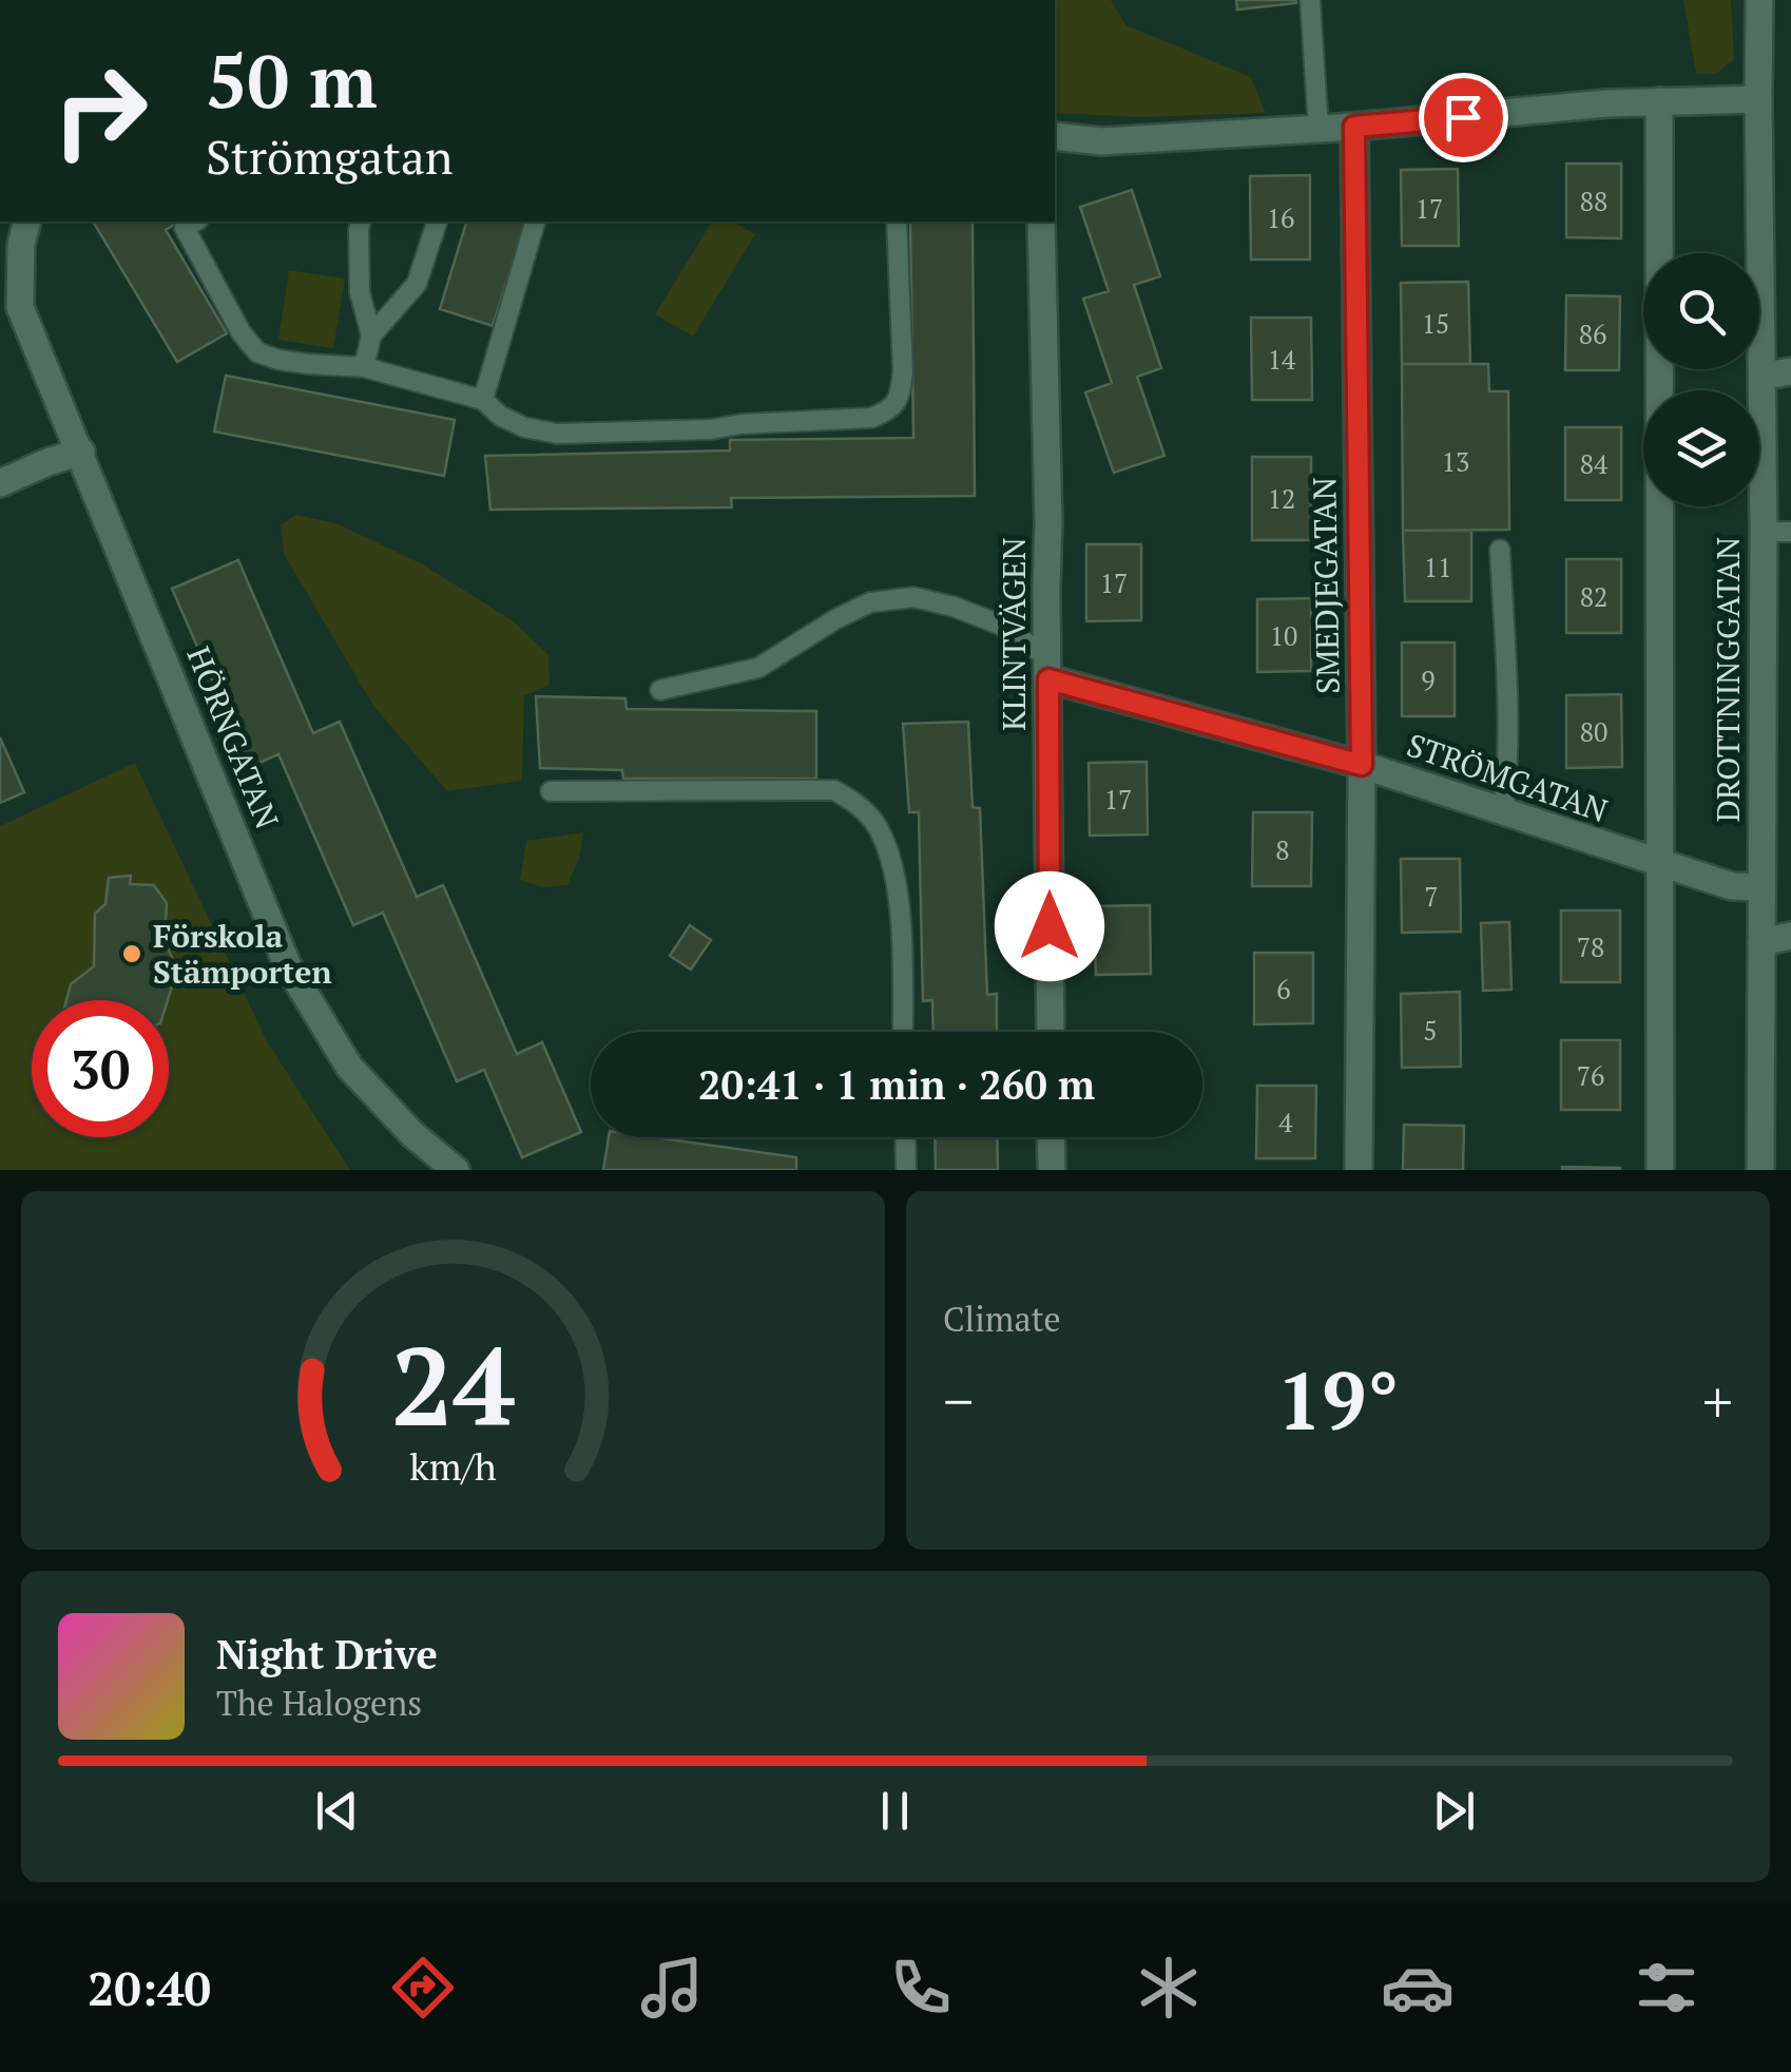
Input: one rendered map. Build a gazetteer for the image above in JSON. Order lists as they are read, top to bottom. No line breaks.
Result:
{"streets":{"street":["SMEDJEGATAN","KLINTVÄGEN","DROTTNINGGATAN","HÖRNGATAN","STRÖMGATAN"]},"crossings":[["SMEDJEGATAN","STRÖMGATAN"],["KLINTVÄGEN","STRÖMGATAN"],["DROTTNINGGATAN","STRÖMGATAN"]],"places":["Förskola Stämporten"],"house_numbers":["88","17","16","15","86","14","13","84","12","11","17","82","10","9","80","17","8","7","78","6","5","76","4"],"page":{"turn":["50 m","Strömgatan"],"limit":"30","trip":"20:41 · 1 min · 260 m","tile":"Climate","heat":["−","19°","+"],"song":["Night Drive","The Halogens"],"tabs":"20:40","gauge":["24","km/h"]}}
